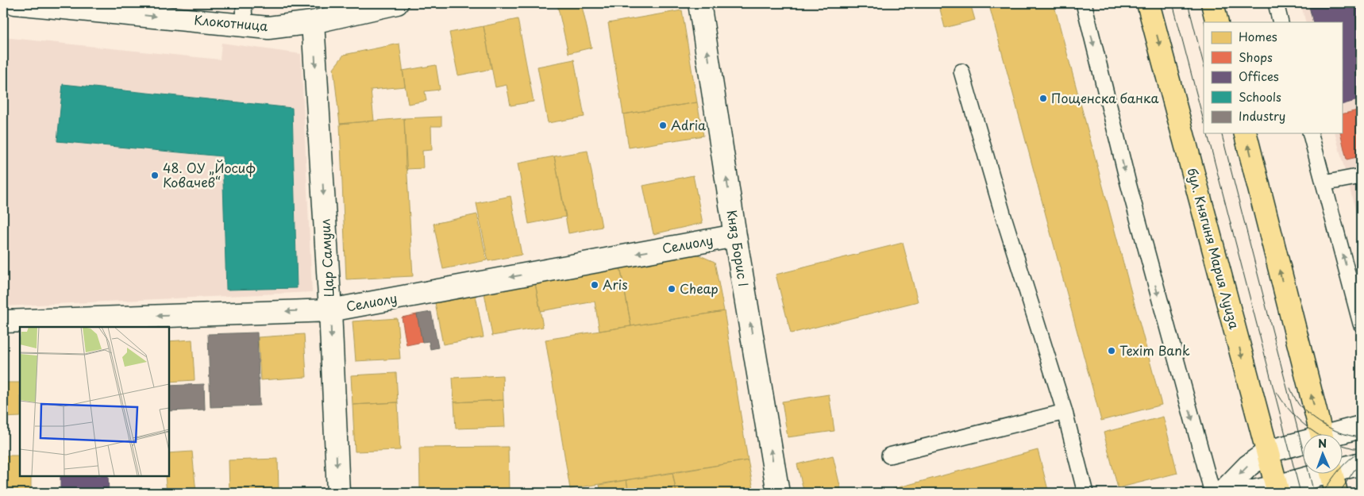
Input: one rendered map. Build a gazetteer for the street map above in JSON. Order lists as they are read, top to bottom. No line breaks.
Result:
{"streets":{"main road":["бул. Княгиня Мария Луиза"],"street":["Клокотница","Селиолу","Княз Борис I","Цар Самуил"]},"crossings":[["Клокотница","Цар Самуил"],["Селиолу","Княз Борис I"],["Селиолу","Цар Самуил"]],"one_way":["Клокотница","Селиолу","Княз Борис I","Цар Самуил"],"places":["Пощенска банка","Adria","48. ОУ „Йосиф Ковачев“","Aris","Cheap","Texim Bank"],"legend":["Homes","Shops","Offices","Schools","Industry"],"north":"top"}
